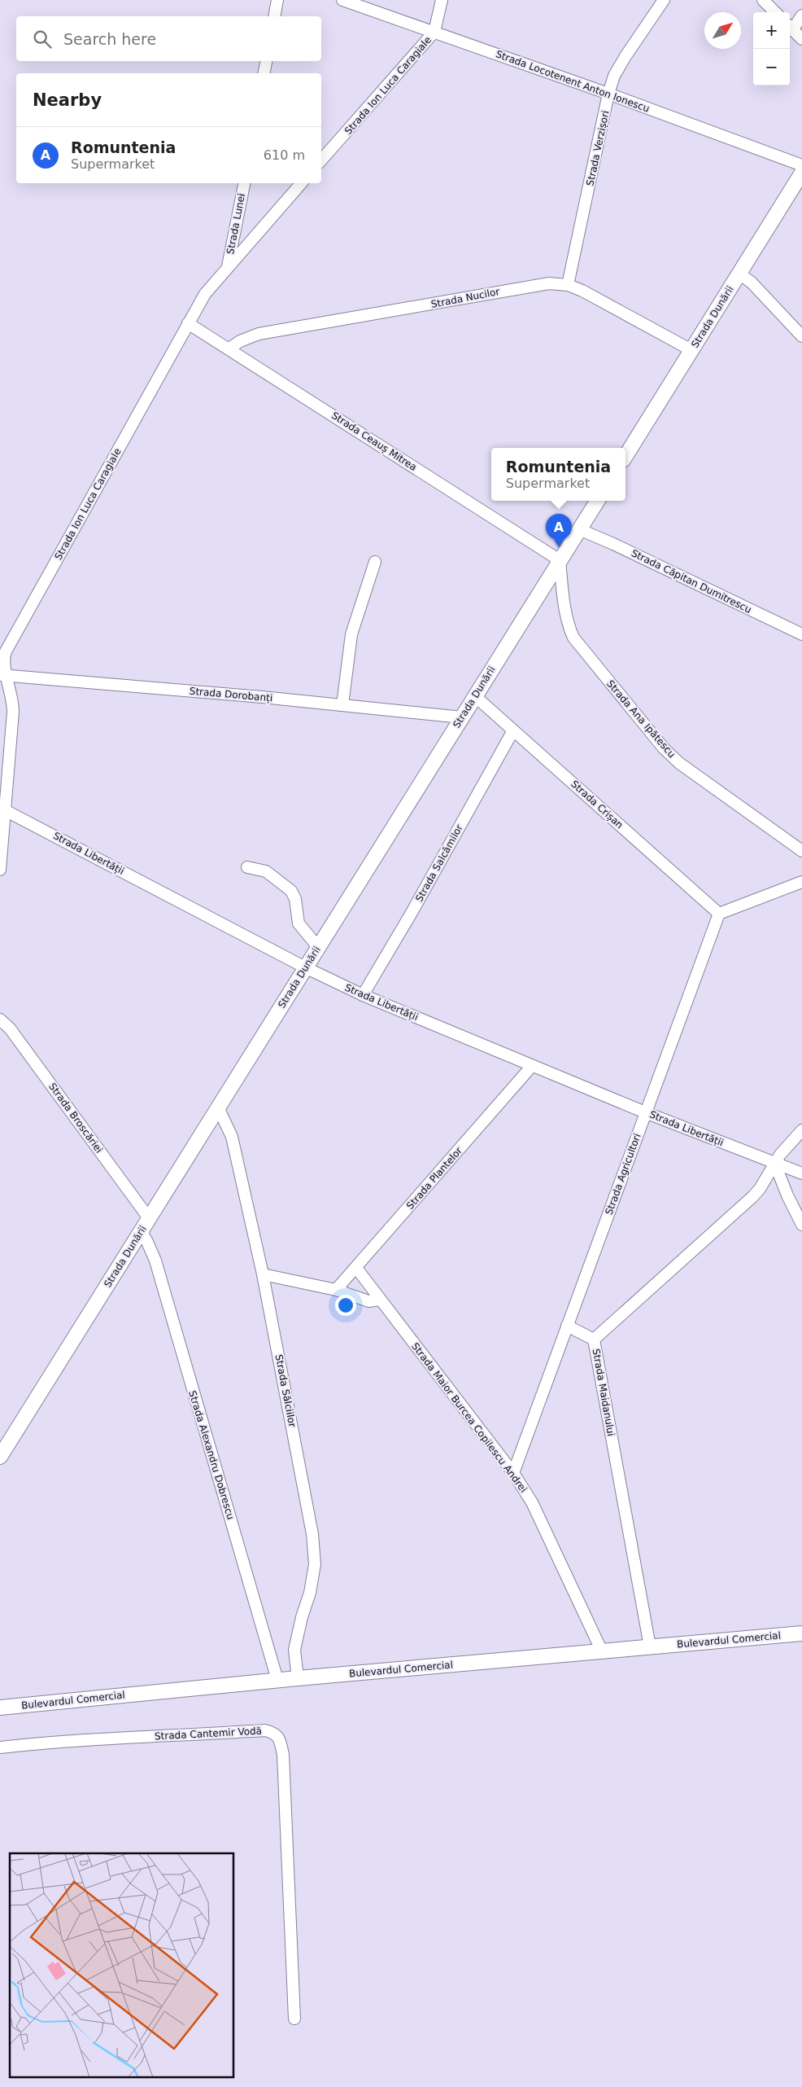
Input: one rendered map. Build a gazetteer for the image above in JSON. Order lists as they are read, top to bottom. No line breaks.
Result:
{"streets":{"main road":["Strada Dunării","Bulevardul Comercial"],"street":["Strada Locotenent Anton Ionescu","Strada Ion Luca Caragiale","Strada Verzișori","Strada Lunei","Strada Nucilor","Strada Ceauș Mitrea","Strada Căpitan Dumitrescu","Strada Dorobanți","Strada Ana Ipătescu","Strada Crișan","Strada Libertății","Strada Salcâmilor","Strada Broscăriei","Strada Agricultori","Strada Plantelor","Strada Sălciilor","Strada Maidanului","Strada Maior Burcea Copilescu Andrei","Strada Alexandru Dobrescu","Strada Cantemir Vodă"]},"crossings":[["Strada Locotenent Anton Ionescu","Strada Ion Luca Caragiale"],["Strada Locotenent Anton Ionescu","Strada Verzișori"],["Strada Ion Luca Caragiale","Strada Lunei"],["Strada Ion Luca Caragiale","Strada Ceauș Mitrea"],["Strada Ion Luca Caragiale","Strada Dorobanți"],["Strada Ion Luca Caragiale","Strada Libertății"],["Strada Verzișori","Strada Nucilor"],["Strada Nucilor","Strada Dunării"],["Strada Nucilor","Strada Ceauș Mitrea"],["Strada Dunării","Strada Ceauș Mitrea"],["Strada Dunării","Strada Căpitan Dumitrescu"],["Strada Dunării","Strada Dorobanți"],["Strada Dunării","Strada Ana Ipătescu"],["Strada Dunării","Strada Crișan"],["Strada Dunării","Strada Libertății"],["Strada Dunării","Strada Broscăriei"],["Strada Dunării","Strada Sălciilor"],["Strada Dunării","Strada Alexandru Dobrescu"],["Strada Ceauș Mitrea","Strada Ana Ipătescu"],["Strada Crișan","Strada Salcâmilor"],["Strada Crișan","Strada Agricultori"],["Strada Libertății","Strada Salcâmilor"],["Strada Libertății","Strada Agricultori"],["Strada Libertății","Strada Plantelor"],["Strada Libertății","Strada Maidanului"],["Strada Agricultori","Strada Maior Burcea Copilescu Andrei"],["Strada Plantelor","Strada Maior Burcea Copilescu Andrei"],["Strada Sălciilor","Bulevardul Comercial"],["Strada Maidanului","Bulevardul Comercial"],["Strada Maior Burcea Copilescu Andrei","Bulevardul Comercial"],["Strada Alexandru Dobrescu","Bulevardul Comercial"]],"north":"top right","page":{"map_buttons":["+","−"],"search":"Search here","heading":"Nearby","list":[{"mark":"A","name":"Romuntenia","note":"Supermarket","value":"610 m"}],"popup":["Romuntenia","Supermarket"],"pins":"A"}}
